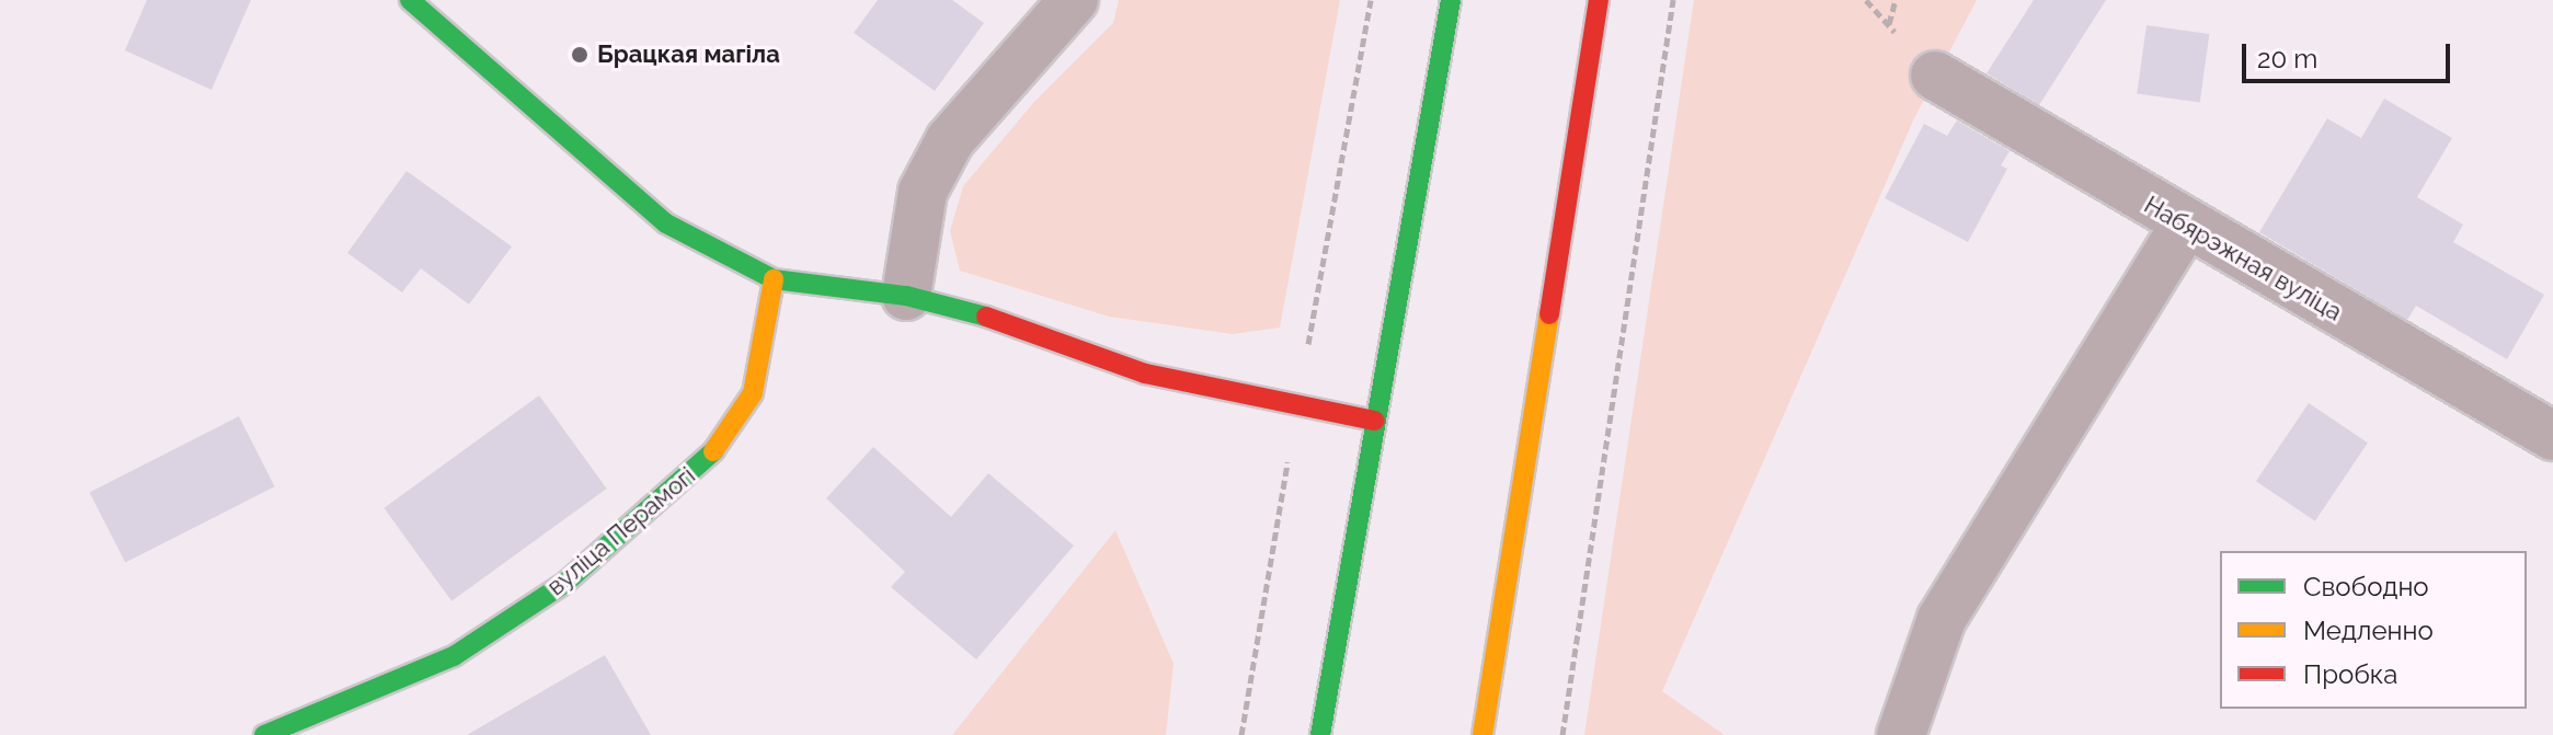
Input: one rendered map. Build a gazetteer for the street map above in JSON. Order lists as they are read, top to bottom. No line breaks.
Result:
{"streets":{"street":["Набярэжная вуліца","вуліца Перамогі"]},"places":["Брацкая магіла"],"legend":["Свободно","Медленно","Пробка"],"scale_bar":"20 m"}
